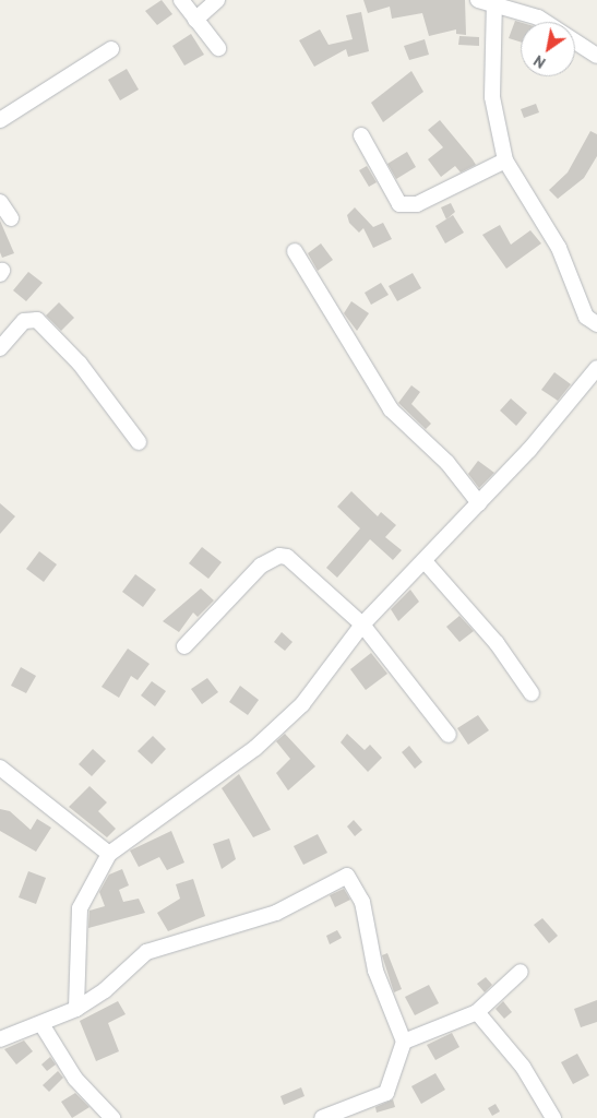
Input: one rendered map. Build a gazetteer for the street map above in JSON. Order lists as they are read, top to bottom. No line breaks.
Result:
{"north":"bottom left"}
